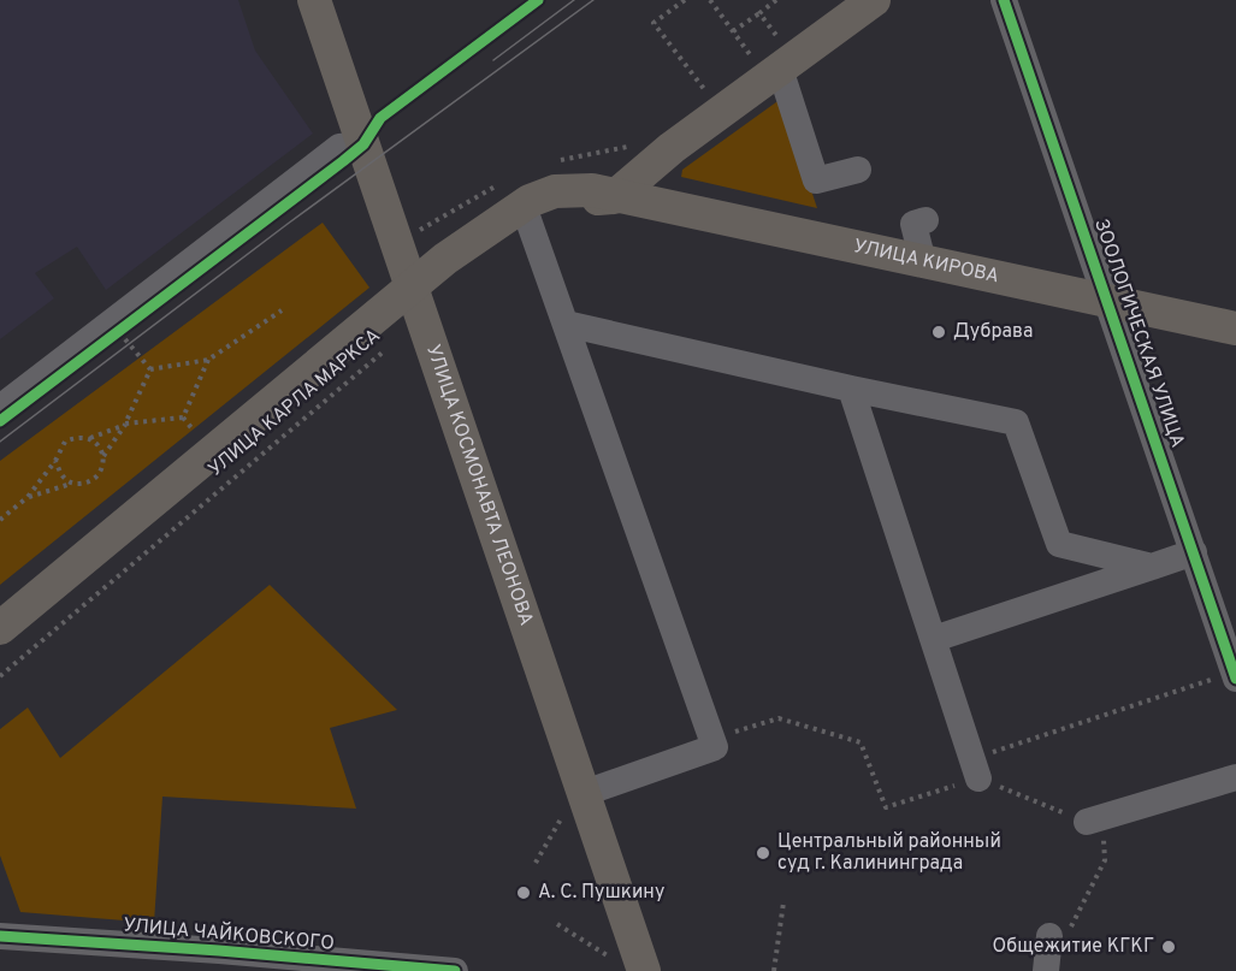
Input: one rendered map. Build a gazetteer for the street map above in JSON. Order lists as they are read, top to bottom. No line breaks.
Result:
{"streets":{"main road":["УЛИЦА КИРОВА","УЛИЦА КАРЛА МАРКСА","УЛИЦА КОСМОНАВТА ЛЕОНОВА"],"street":["ЗООЛОГИЧЕСКАЯ УЛИЦА","УЛИЦА ЧАЙКОВСКОГО"]},"crossings":[["УЛИЦА КИРОВА","ЗООЛОГИЧЕСКАЯ УЛИЦА"],["УЛИЦА КИРОВА","УЛИЦА КАРЛА МАРКСА"],["УЛИЦА КАРЛА МАРКСА","УЛИЦА КОСМОНАВТА ЛЕОНОВА"]],"places":["Дубрава","Центральный районный суд г. Калининграда","А. С. Пушкину","Общежитие КГКГ"]}
